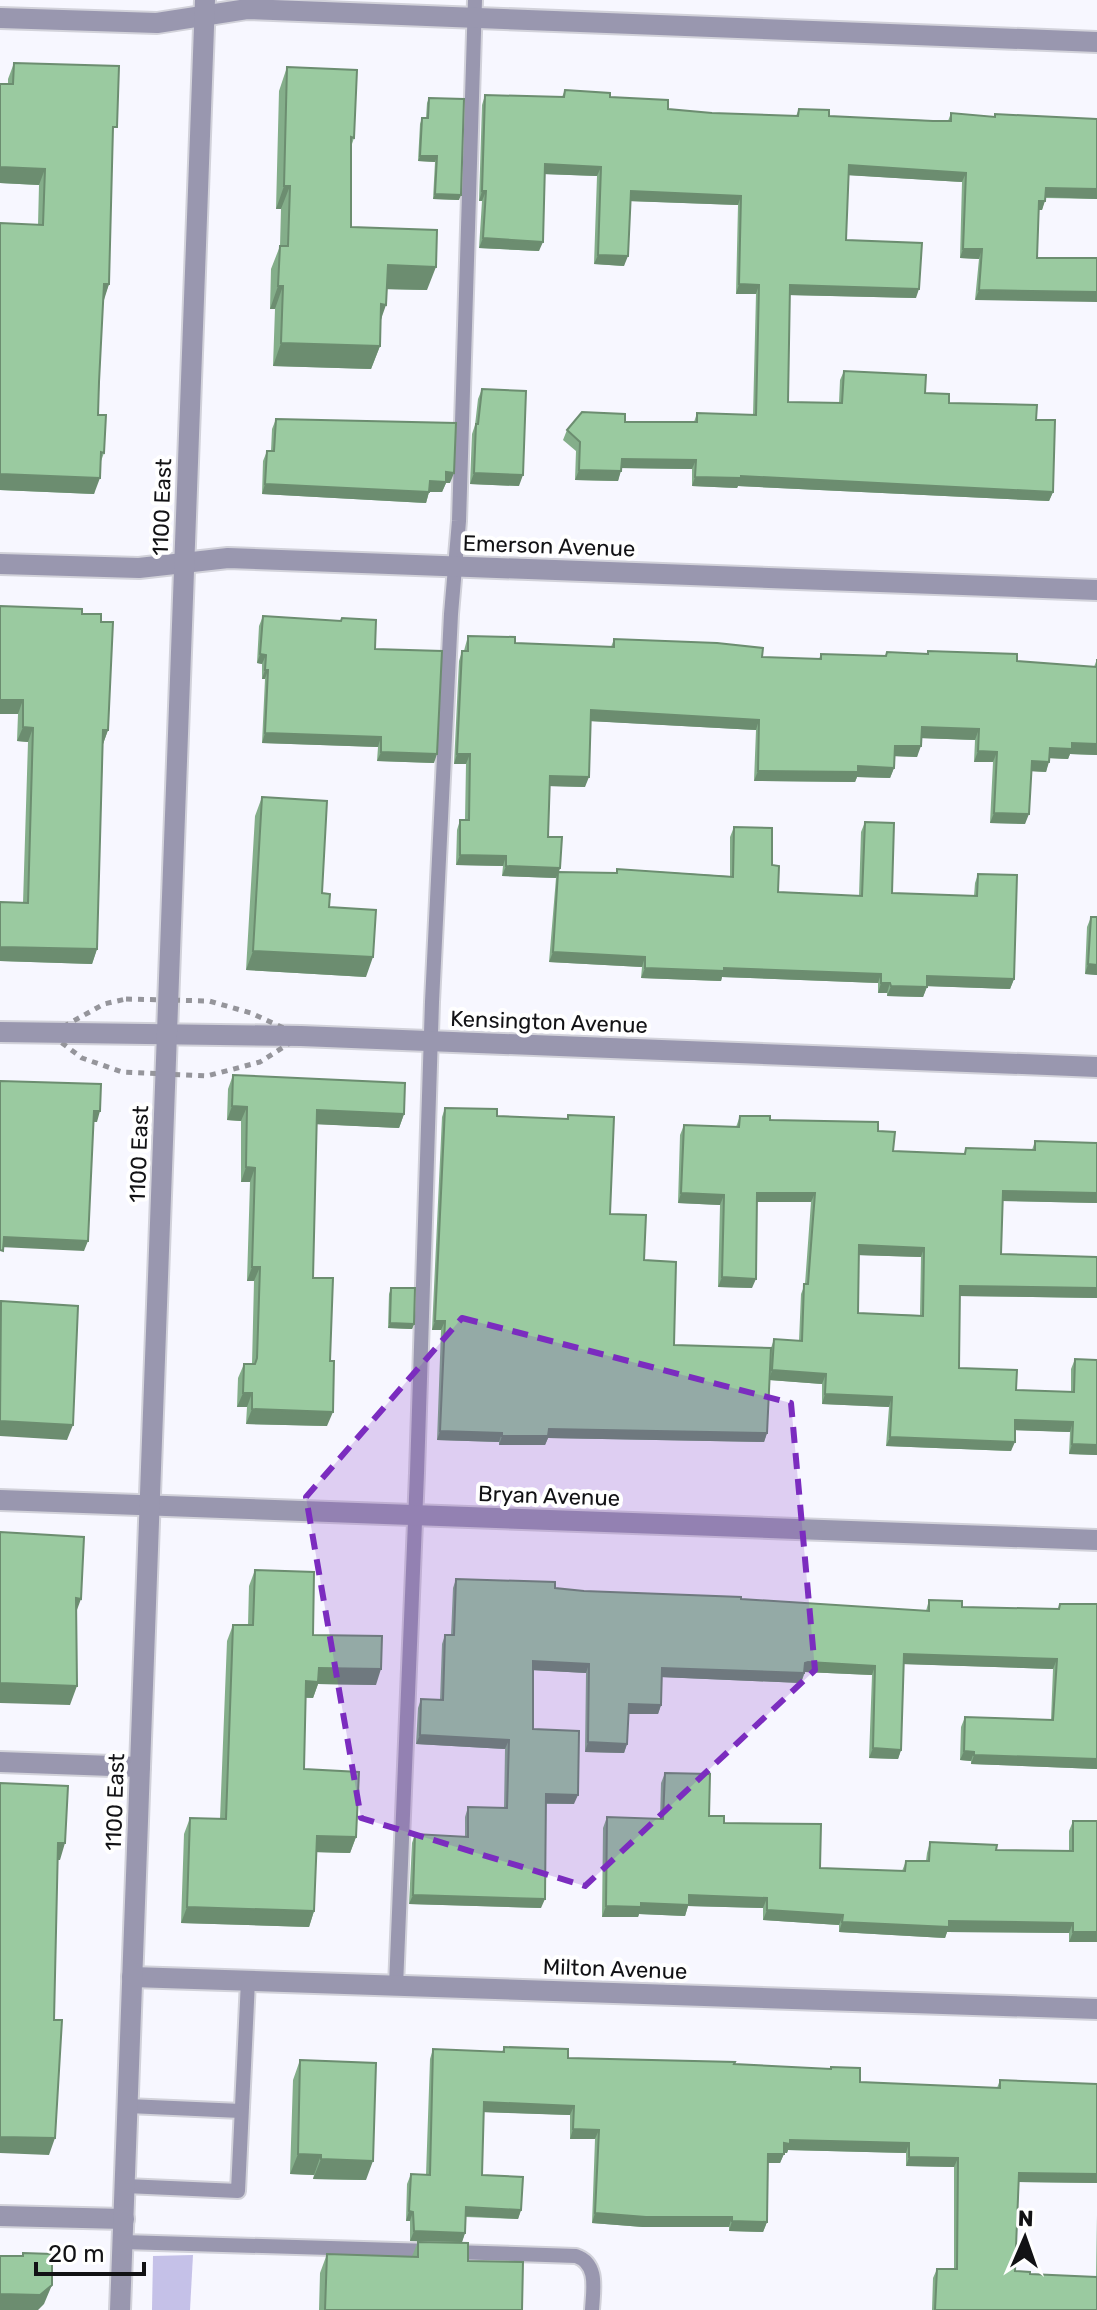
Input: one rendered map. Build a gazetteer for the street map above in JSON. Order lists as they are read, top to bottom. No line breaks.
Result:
{"streets":{"street":["1100 East","Emerson Avenue","Kensington Avenue","Bryan Avenue","Milton Avenue"]},"crossings":[["1100 East","Emerson Avenue"],["1100 East","Kensington Avenue"],["1100 East","Bryan Avenue"],["1100 East","Milton Avenue"]],"scale_bar":"20 m","north":"top"}
